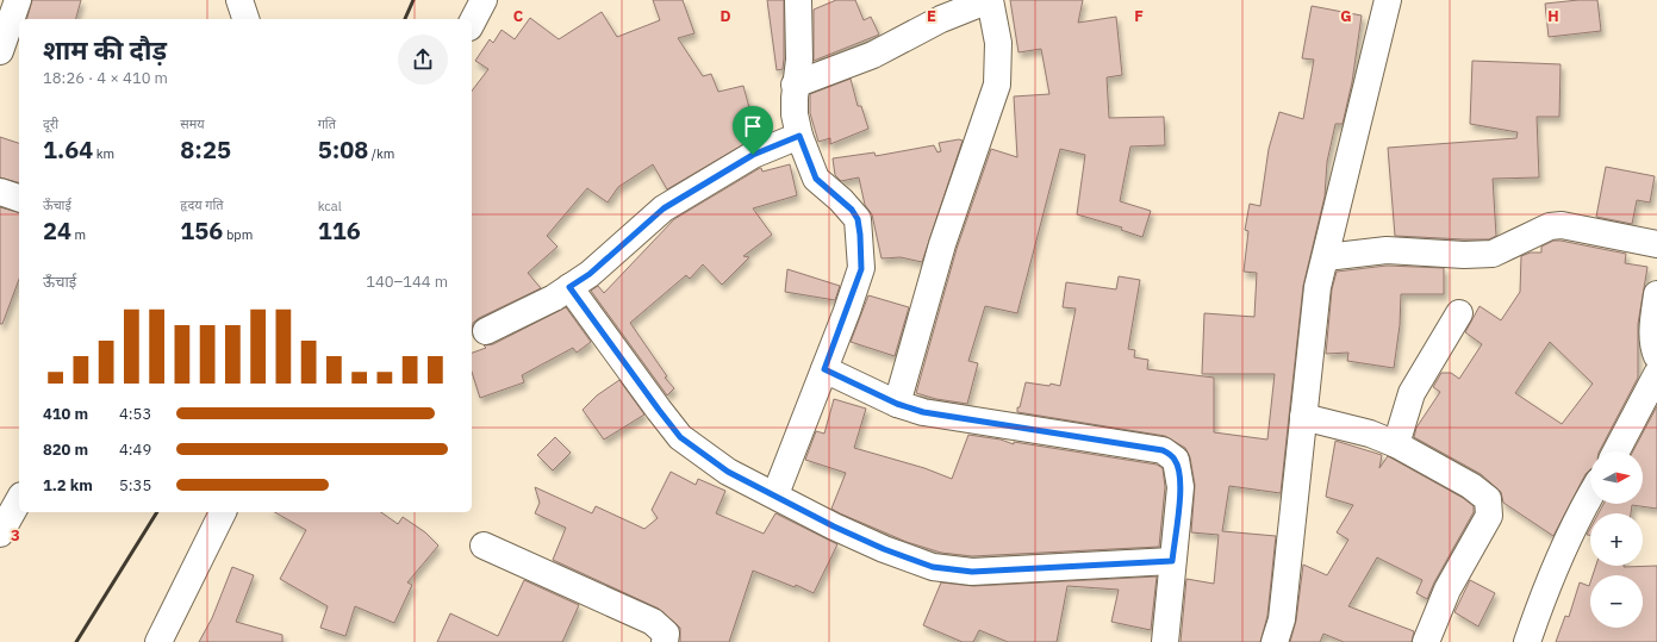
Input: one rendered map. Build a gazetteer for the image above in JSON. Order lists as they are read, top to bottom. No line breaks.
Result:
{"north":"right","page":{"heading":["शाम की दौड़","18:26 · 4 × 410 m"],"stats":[["दूरी","1.64 km"],["समय","8:25"],["गति","5:08 /km"],["ऊँचाई","24 m"],["हृदय गति","156 bpm"],["kcal","116"]],"chart":["ऊँचाई","140–144 m"],"list":[{"name":"410 m","note":"4:53"},{"name":"820 m","note":"4:49"},{"name":"1.2 km","note":"5:35"}],"map_buttons":["+","−"]},"grid":{"columns":["C","D","E","F","G","H"],"rows":["3"]}}
